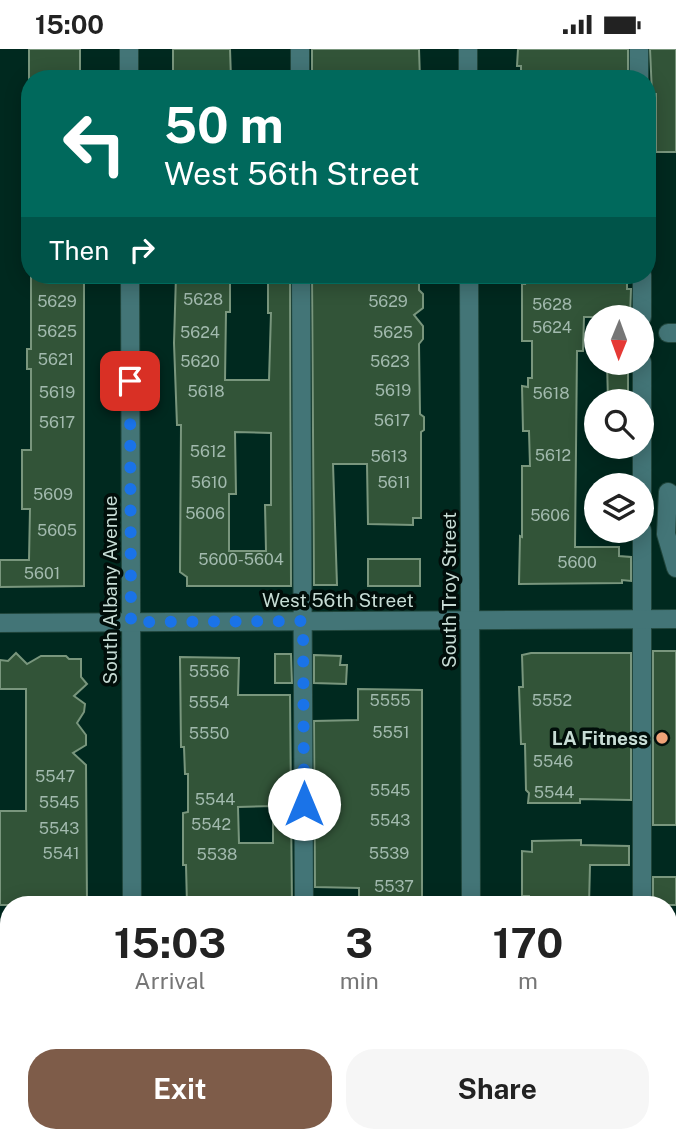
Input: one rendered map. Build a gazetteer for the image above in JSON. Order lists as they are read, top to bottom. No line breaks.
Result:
{"streets":{"street":["South Albany Avenue","South Troy Street","West 56th Street"]},"crossings":[["South Albany Avenue","West 56th Street"],["South Troy Street","West 56th Street"]],"places":["LA Fitness"],"house_numbers":["5628","5629","5629","5628","5624","5625","5624","5625","5621","5620","5623","5619","5618","5619","5618","5617","5617","5612","5612","5613","5610","5611","5609","5606","5606","5605","5600-5604","5600","5601","5556","5555","5552","5554","5551","5550","5546","5547","5545","5544","5544","5545","5543","5542","5543","5541","5539","5538","5537"],"north":"bottom","page":{"status":"15:00","turn":["50 m","West 56th Street"],"then":"Then","eta":["15:03","Arrival","3","min","170","m"],"buttons":["Exit","Share"]}}
